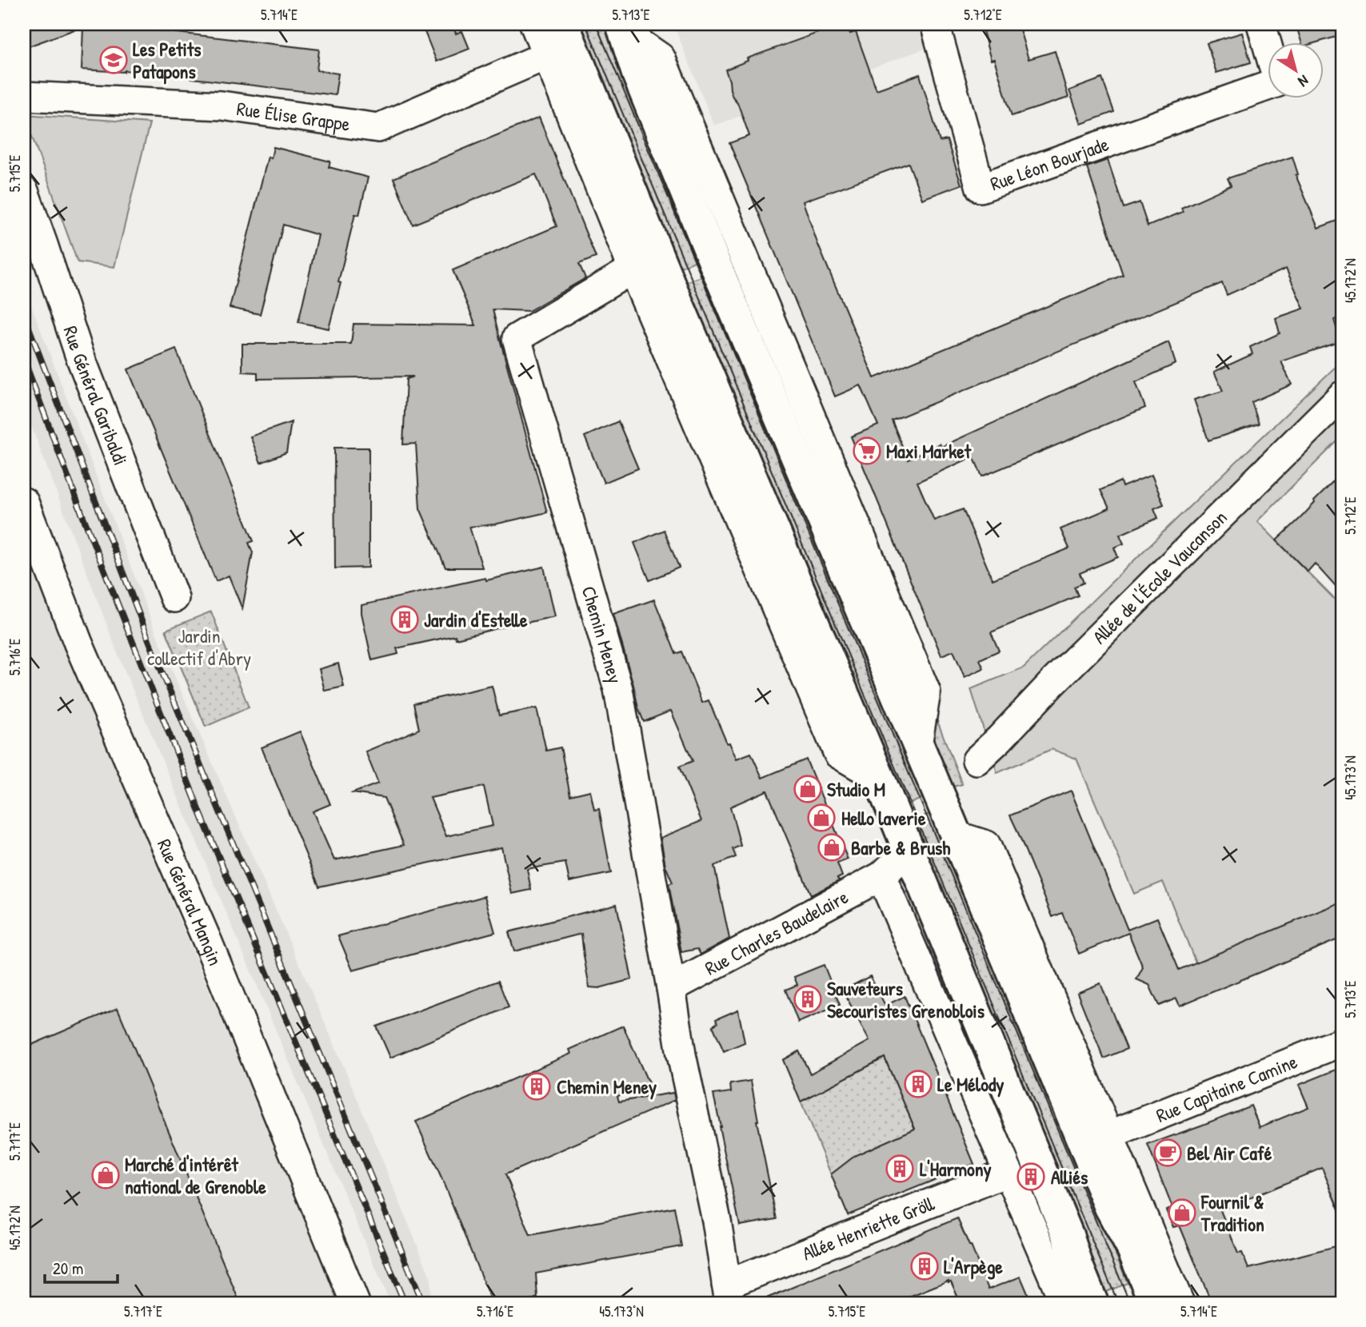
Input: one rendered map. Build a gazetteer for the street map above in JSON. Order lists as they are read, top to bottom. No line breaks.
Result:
{"streets":{"street":["Rue Élise Grappe","Rue Léon Bourjade","Rue Général Garibaldi","Allée de l'École Vaucanson","Chemin Meney","Rue Général Mangin","Rue Charles Baudelaire","Rue Capitaine Camine","Allée Henriette Gröll"]},"crossings":[["Chemin Meney","Rue Charles Baudelaire"],["Chemin Meney","Allée Henriette Gröll"]],"parks":["Jardin collectif d'Abry"],"places":{"school or university":["Les Petits Patapons"],"supermarket":["Maxi Market"],"building":["Jardin d'Estelle","Sauveteurs Secouristes Grenoblois","Le Mélody","Chemin Meney","L'Harmony","Alliés","L'Arpège"],"shop":["Studio M","Hello laverie","Barbe & Brush","Marché d'intérêt national de Grenoble","Fournil & Tradition"],"cafe":["Bel Air Café"]},"scale_bar":"20 m","north":"bottom right","coordinates":["5.714°E","5.713°E","5.712°E","5.715°E","45.172°N","5.716°E","45.173°N","5.717°E"]}
